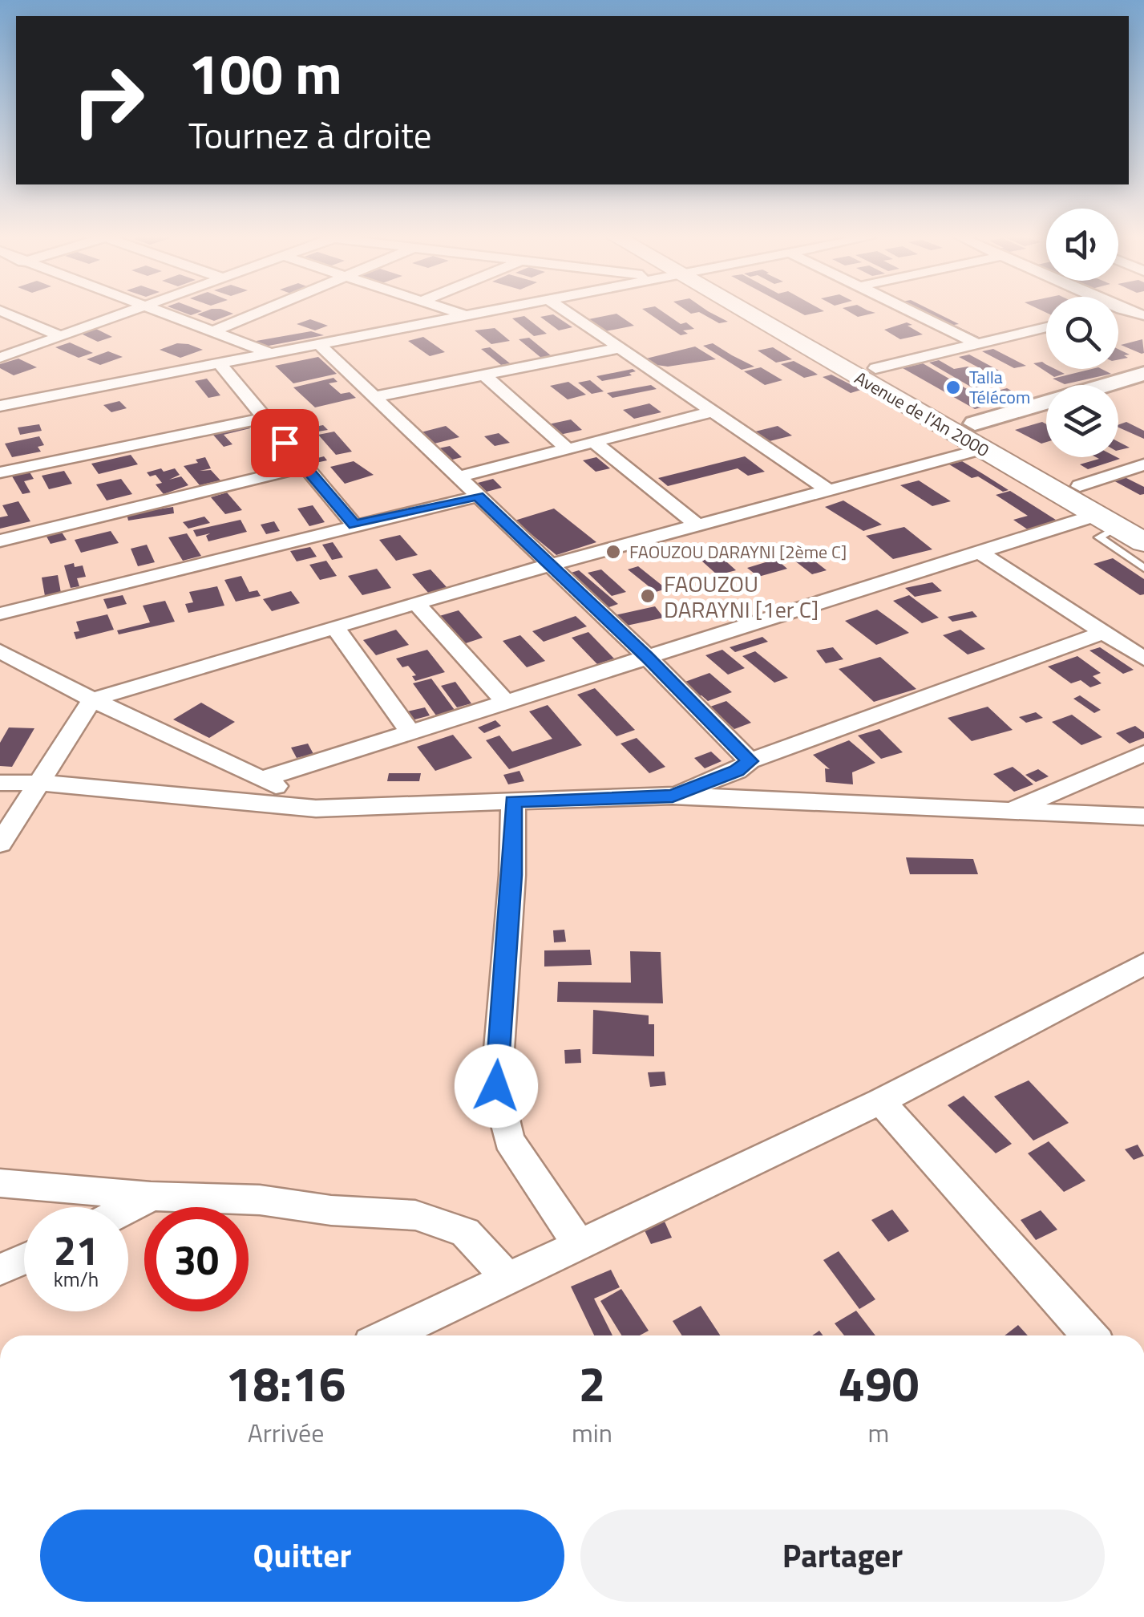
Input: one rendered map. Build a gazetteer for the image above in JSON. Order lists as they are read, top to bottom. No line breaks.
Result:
{"streets":{"main road":["Avenue de l'An 2000"]},"places":["Talla Télécom","FAOUZOU DARAYNI [2ème C]","FAOUZOU DARAYNI [1er C]"],"page":{"turn":["100 m","Tournez à droite"],"speed":"21 km/h","limit":"30","eta":["18:16","Arrivée","2","min","490","m"],"buttons":["Quitter","Partager"]}}
